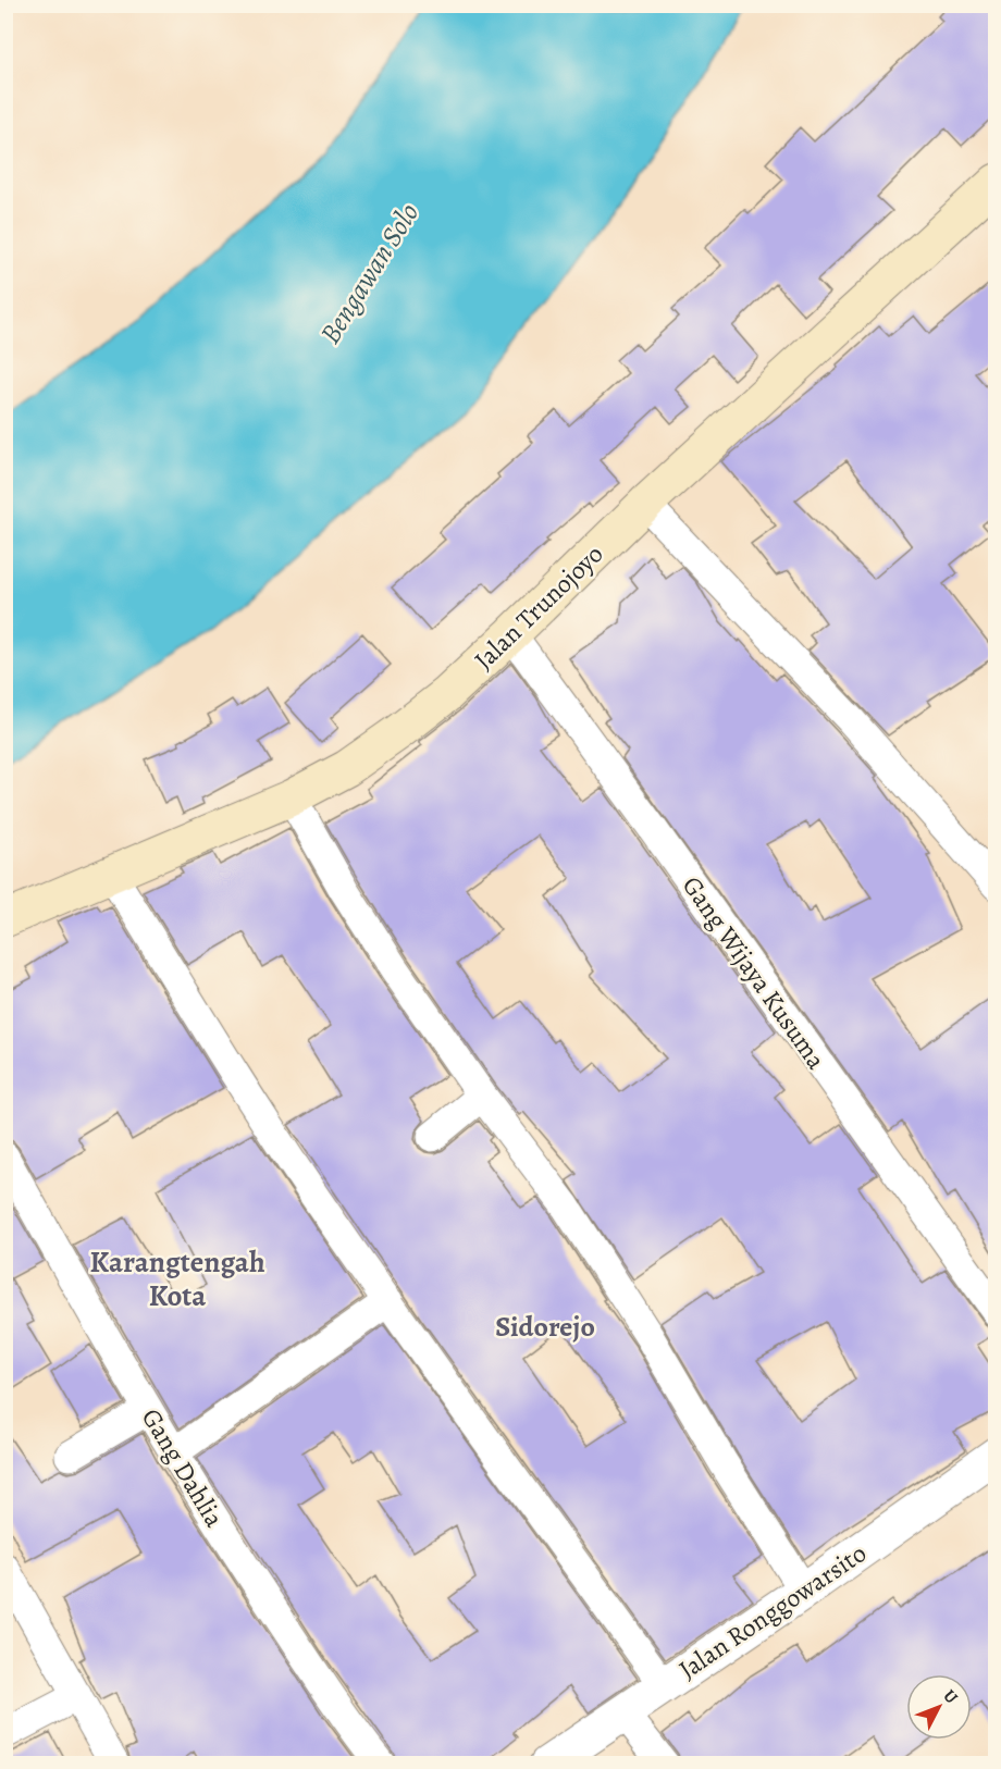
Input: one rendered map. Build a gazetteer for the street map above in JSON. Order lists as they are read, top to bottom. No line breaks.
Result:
{"streets":{"main road":["Jalan Trunojoyo"],"street":["Gang Wijaya Kusuma","Gang Dahlia","Jalan Ronggowarsito"]},"crossings":[["Jalan Trunojoyo","Gang Wijaya Kusuma"]],"districts":["Karangtengah Kota","Sidorejo"],"water":["Bengawan Solo"],"north":"top right"}
